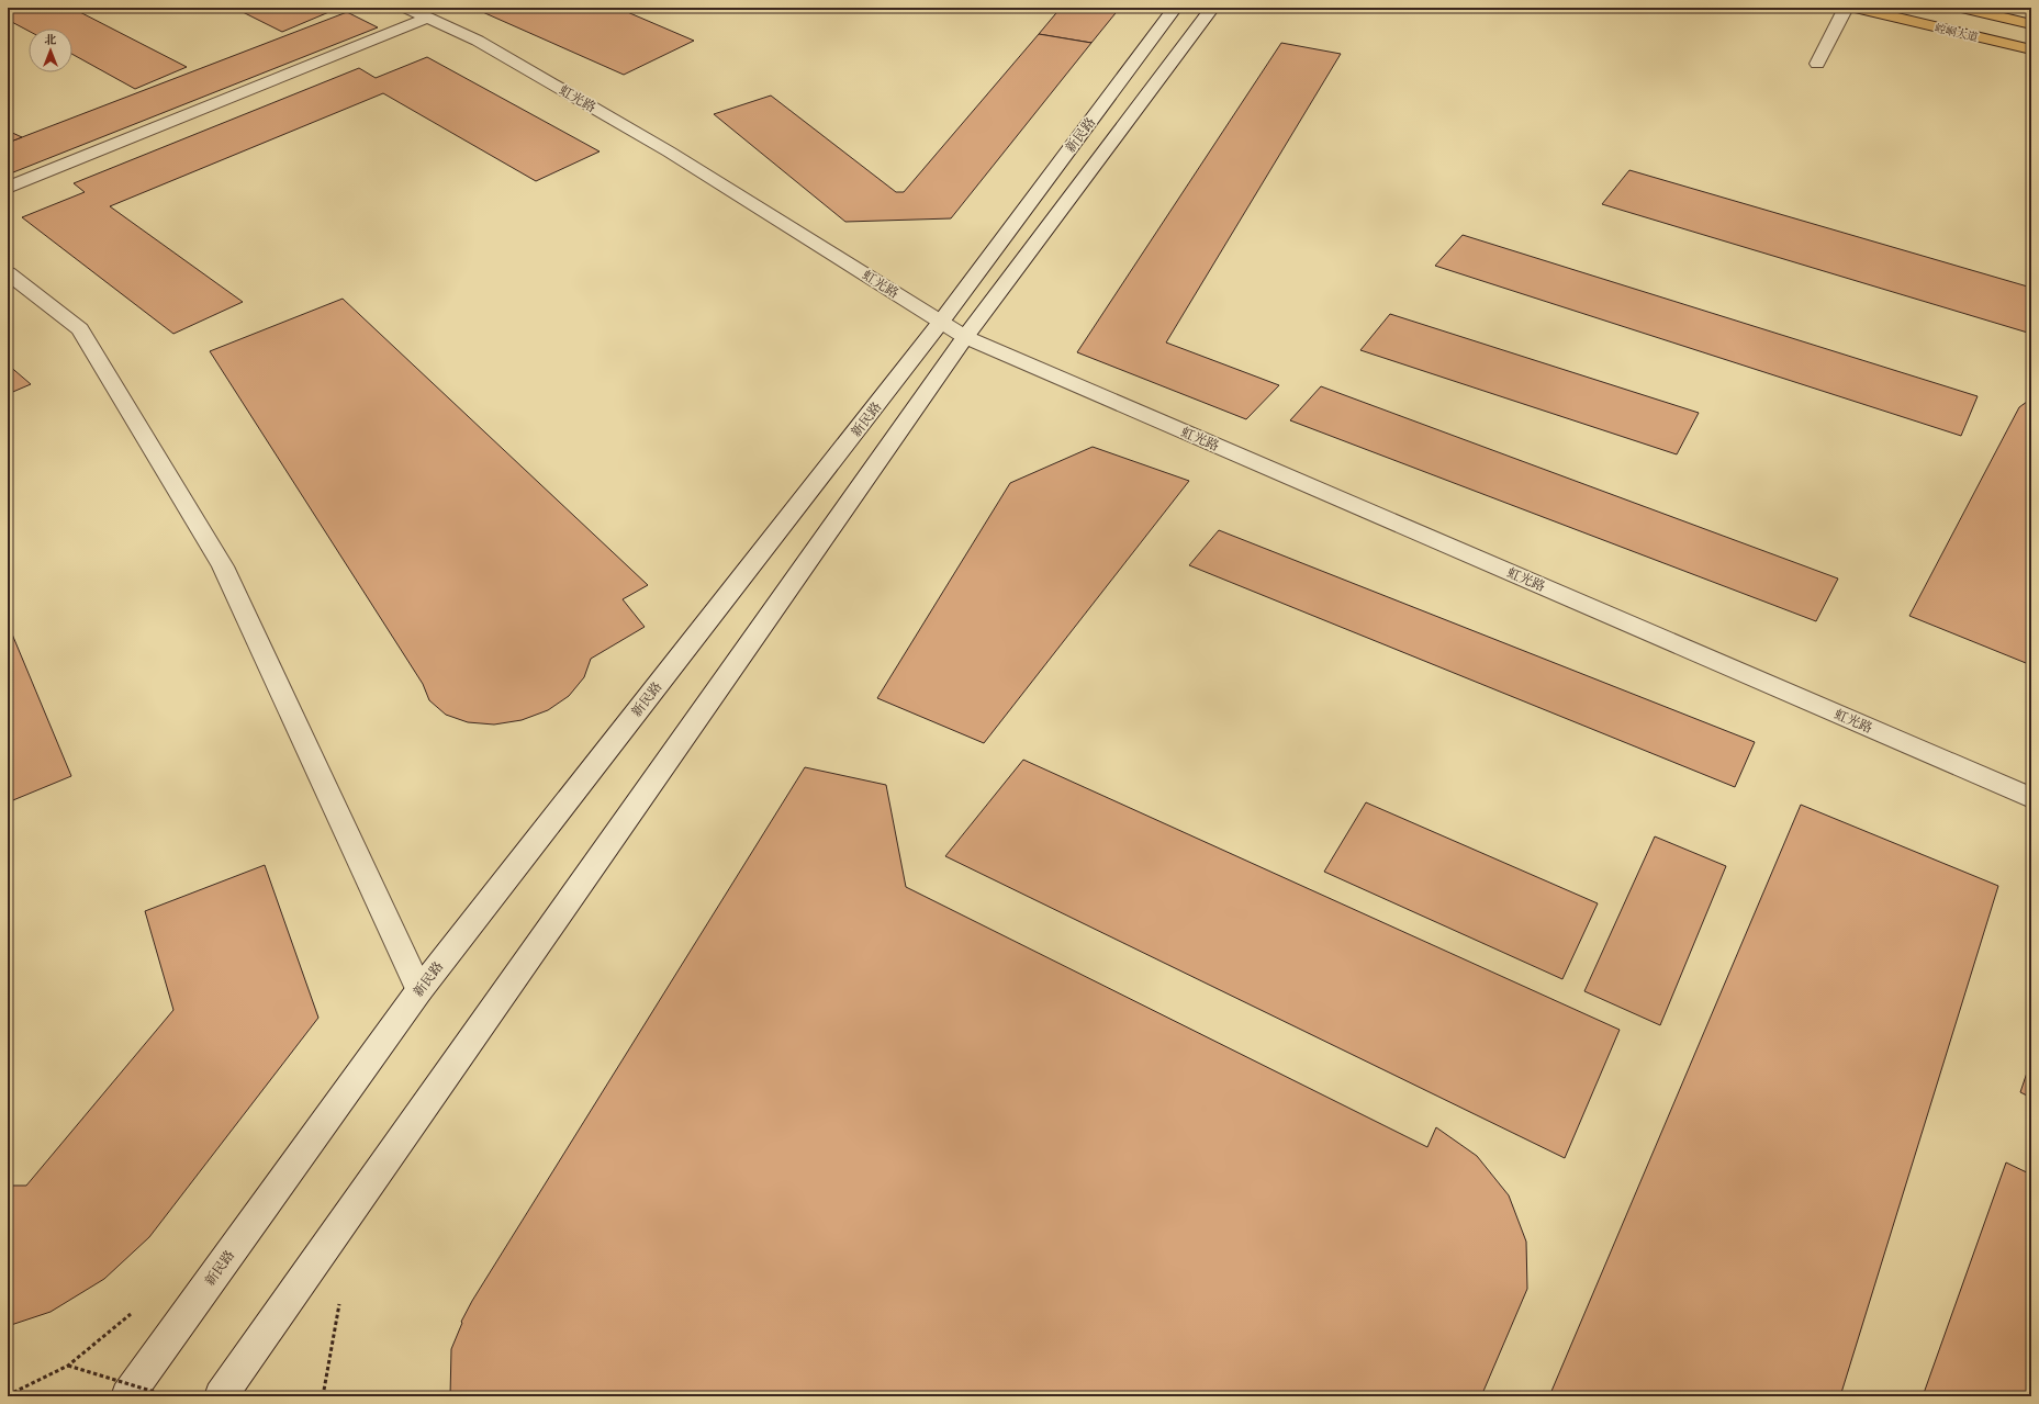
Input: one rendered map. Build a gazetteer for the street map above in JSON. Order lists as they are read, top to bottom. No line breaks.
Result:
{"streets":{"main road":["崆峒大道"],"street":["虹光路","新民路"]},"crossings":[["虹光路","新民路"]],"north":"top"}
